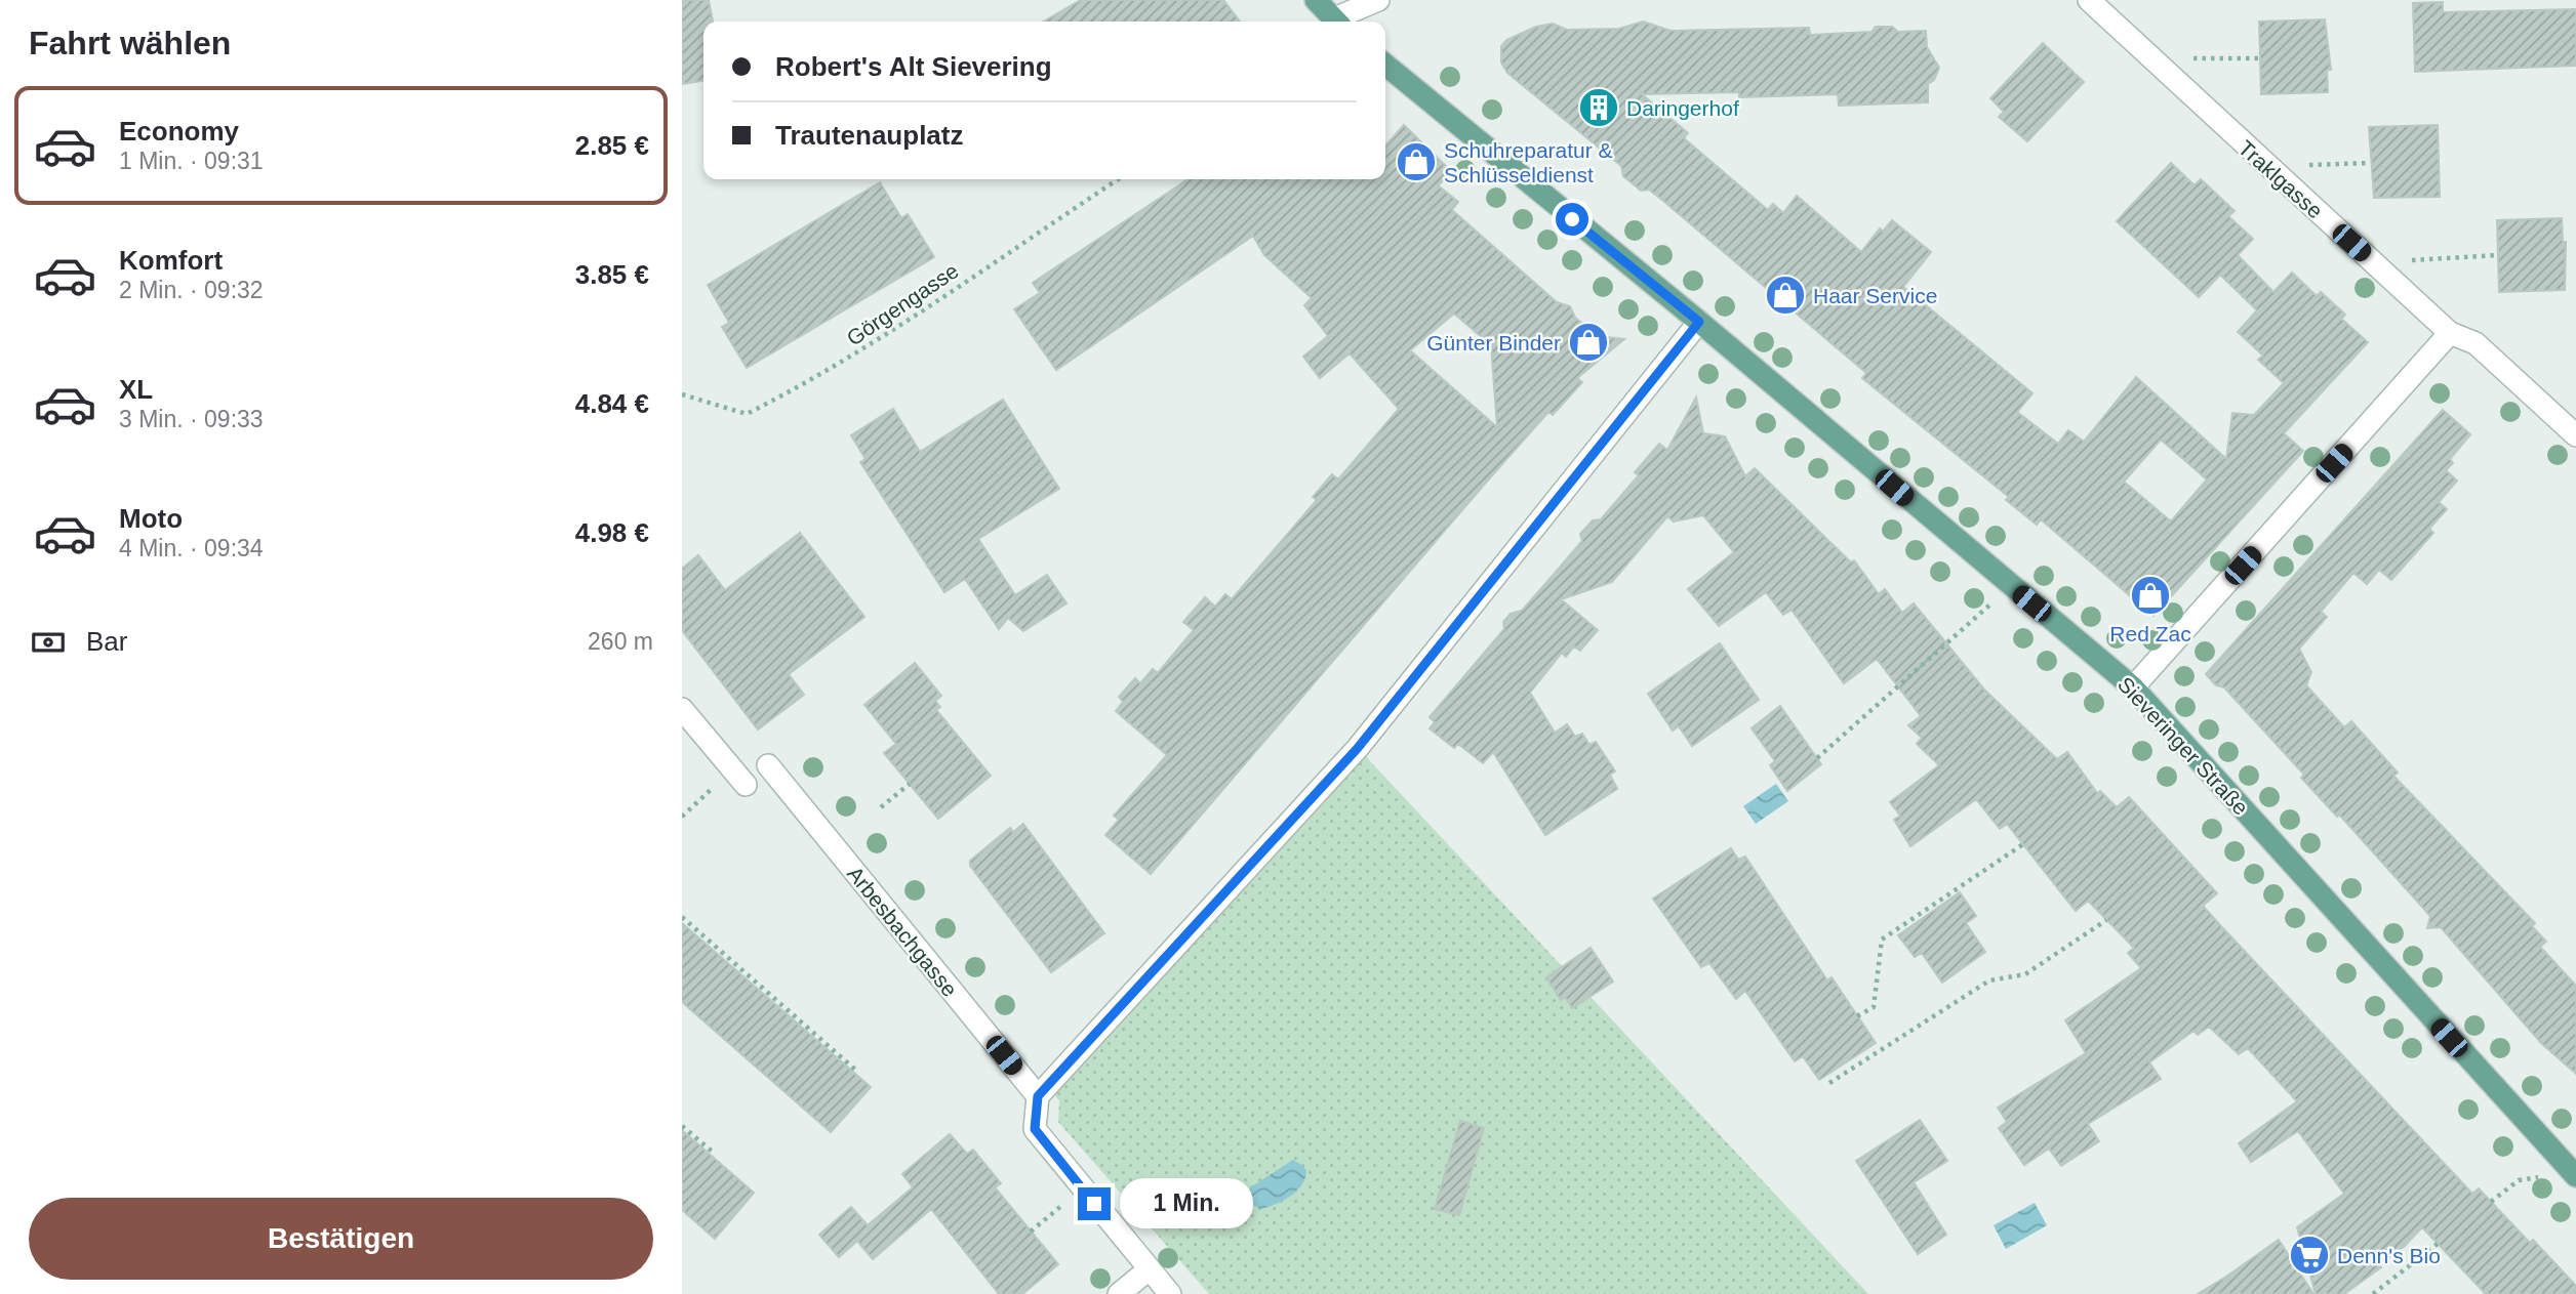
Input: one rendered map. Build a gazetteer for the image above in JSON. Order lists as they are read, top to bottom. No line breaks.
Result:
{"streets":{"main road":["Sieveringer Straße"],"street":["Traklgasse","Arbesbachgasse"],"path":["Görgengasse"]},"places":{"building":["Daringerhof"],"shop":["Schuhreparatur & Schlüsseldienst","Haar Service","Günter Binder","Red Zac"],"supermarket":["Denn's Bio"]},"page":{"heading":"Fahrt wählen","banner":["Robert's Alt Sievering","Trautenauplatz"],"list":[{"name":"Economy","note":"1 Min. · 09:31","value":"2.85 €"},{"name":"Komfort","note":"2 Min. · 09:32","value":"3.85 €"},{"name":"XL","note":"3 Min. · 09:33","value":"4.84 €"},{"name":"Moto","note":"4 Min. · 09:34","value":"4.98 €"}],"pay":["Bar","260 m"],"bubble":"1 Min.","buttons":"Bestätigen"}}
